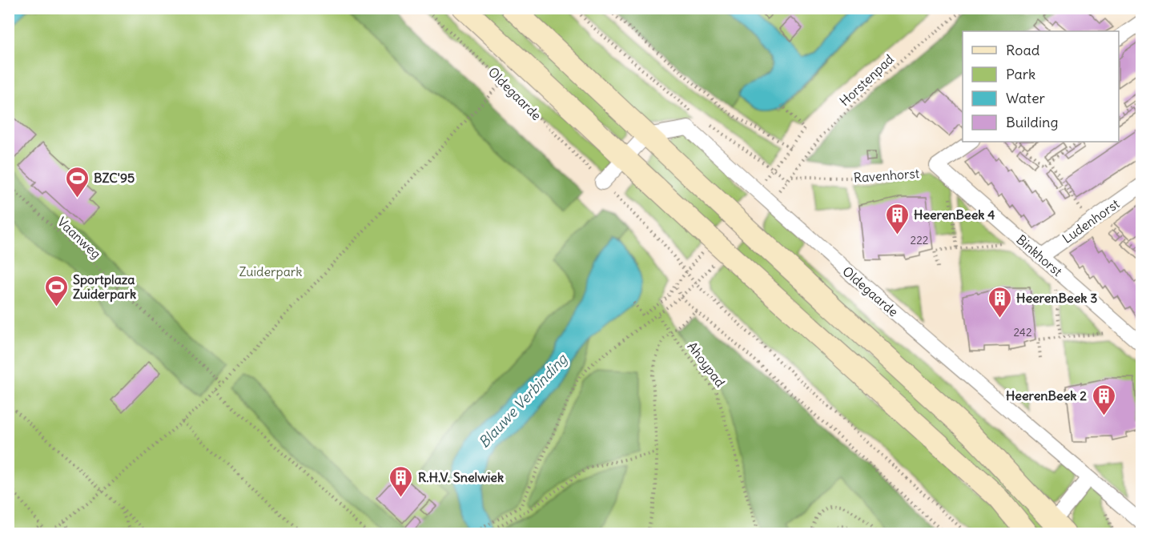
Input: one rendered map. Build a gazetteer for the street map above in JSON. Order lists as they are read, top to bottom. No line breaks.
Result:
{"streets":{"main road":["Oldegaarde"],"street":["Ravenhorst","Ludenhorst","Binkhorst"],"path":["Horstenpad","Vaanweg","Ahoypad"]},"crossings":[["Horstenpad","Ravenhorst"],["Ravenhorst","Binkhorst"],["Ludenhorst","Binkhorst"]],"water":["Blauwe Verbinding"],"parks":["Zuiderpark"],"places":{"sports":["BZC'95","Sportplaza Zuiderpark"],"building":["HeerenBeek 4","HeerenBeek 3","HeerenBeek 2","R.H.V. Snelwiek"]},"house_numbers":["222","242"],"legend":["Road","Park","Water","Building"]}
